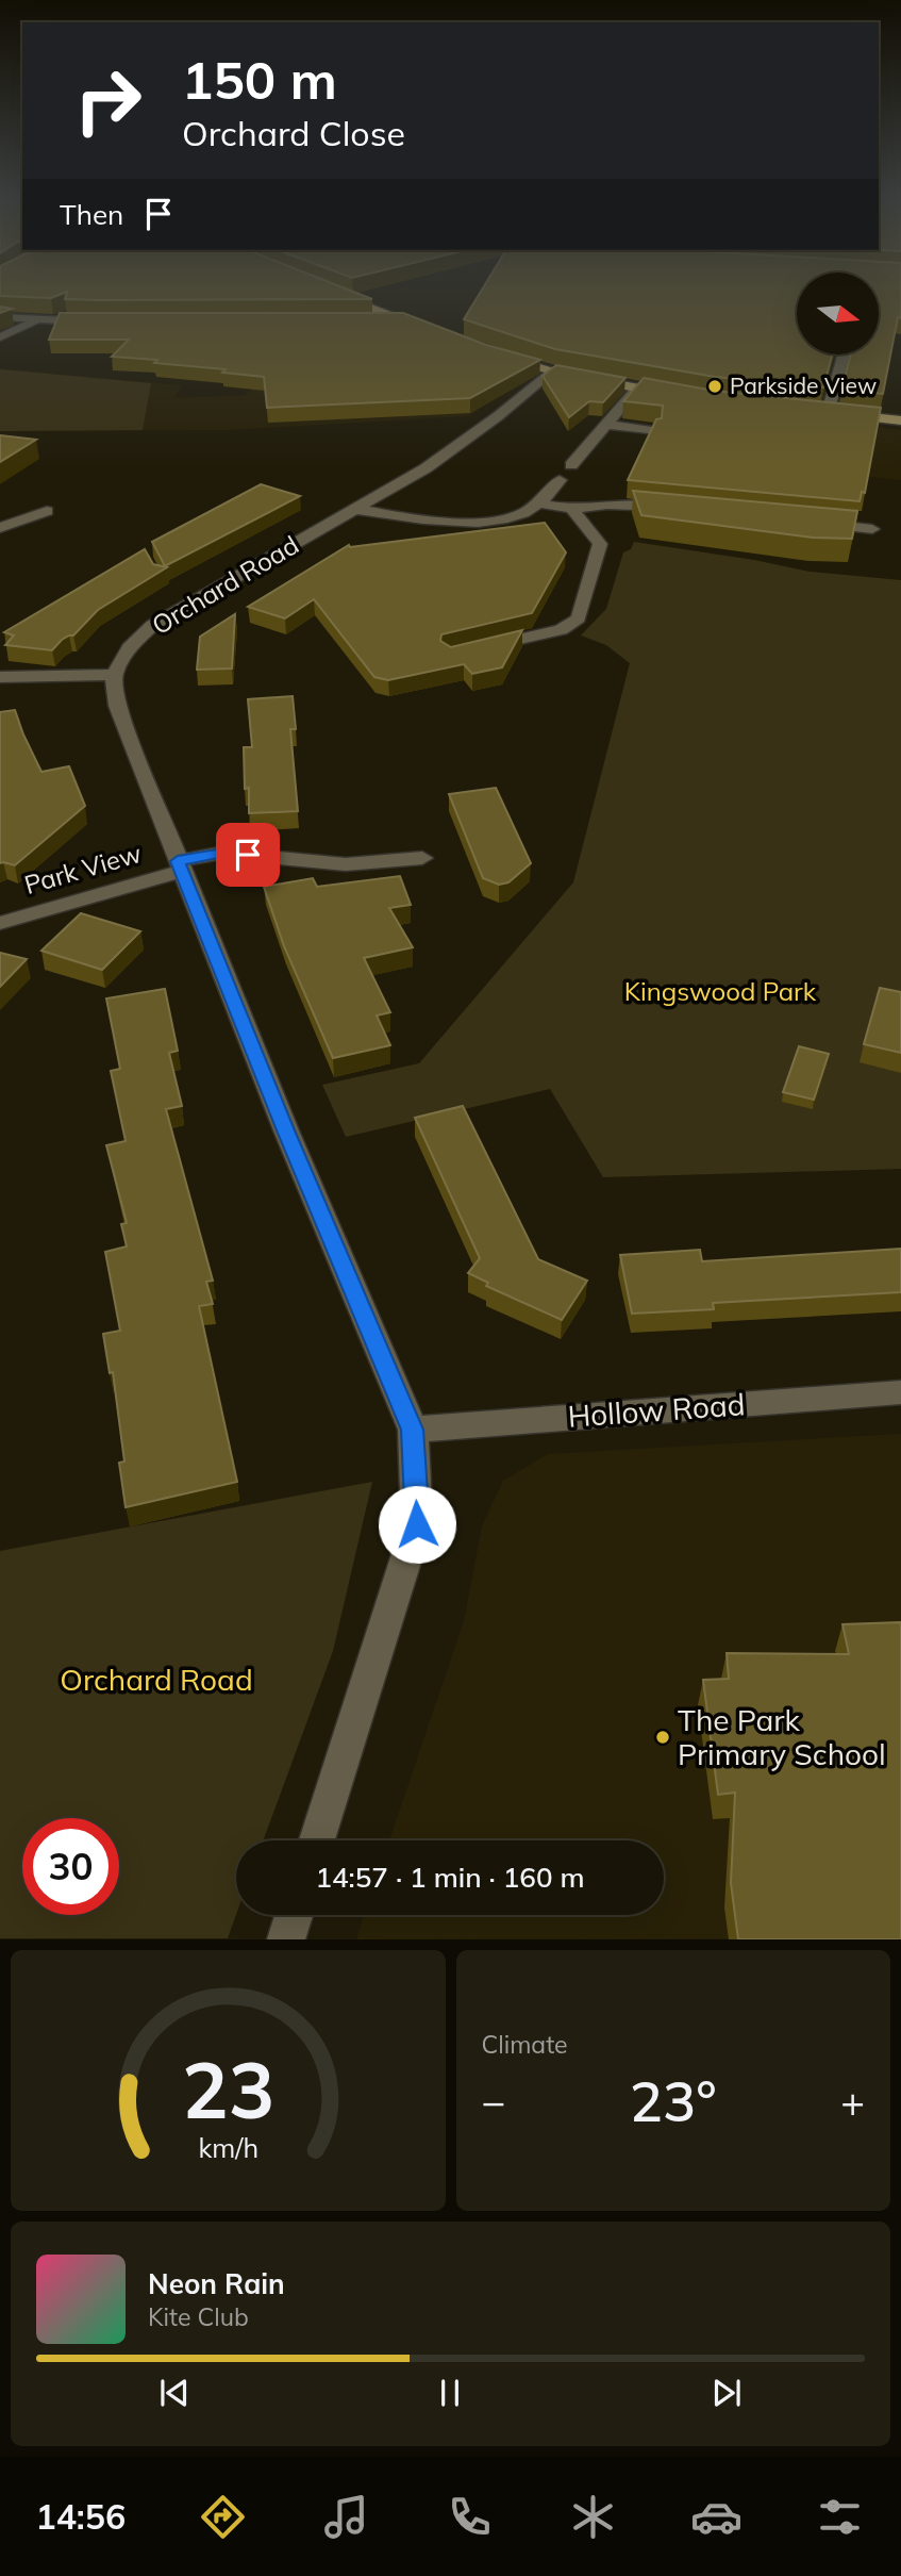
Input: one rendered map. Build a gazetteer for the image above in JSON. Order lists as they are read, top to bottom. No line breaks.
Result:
{"streets":{"street":["Orchard Road","Park View","Hollow Road"]},"parks":["Kingswood Park","Orchard Road"],"places":["Parkside View","The Park Primary School"],"north":"right","page":{"turn":["150 m","Orchard Close"],"then":"Then","limit":"30","trip":"14:57 · 1 min · 160 m","tile":"Climate","heat":["−","23°","+"],"song":["Neon Rain","Kite Club"],"tabs":"14:56","gauge":["23","km/h"]}}
